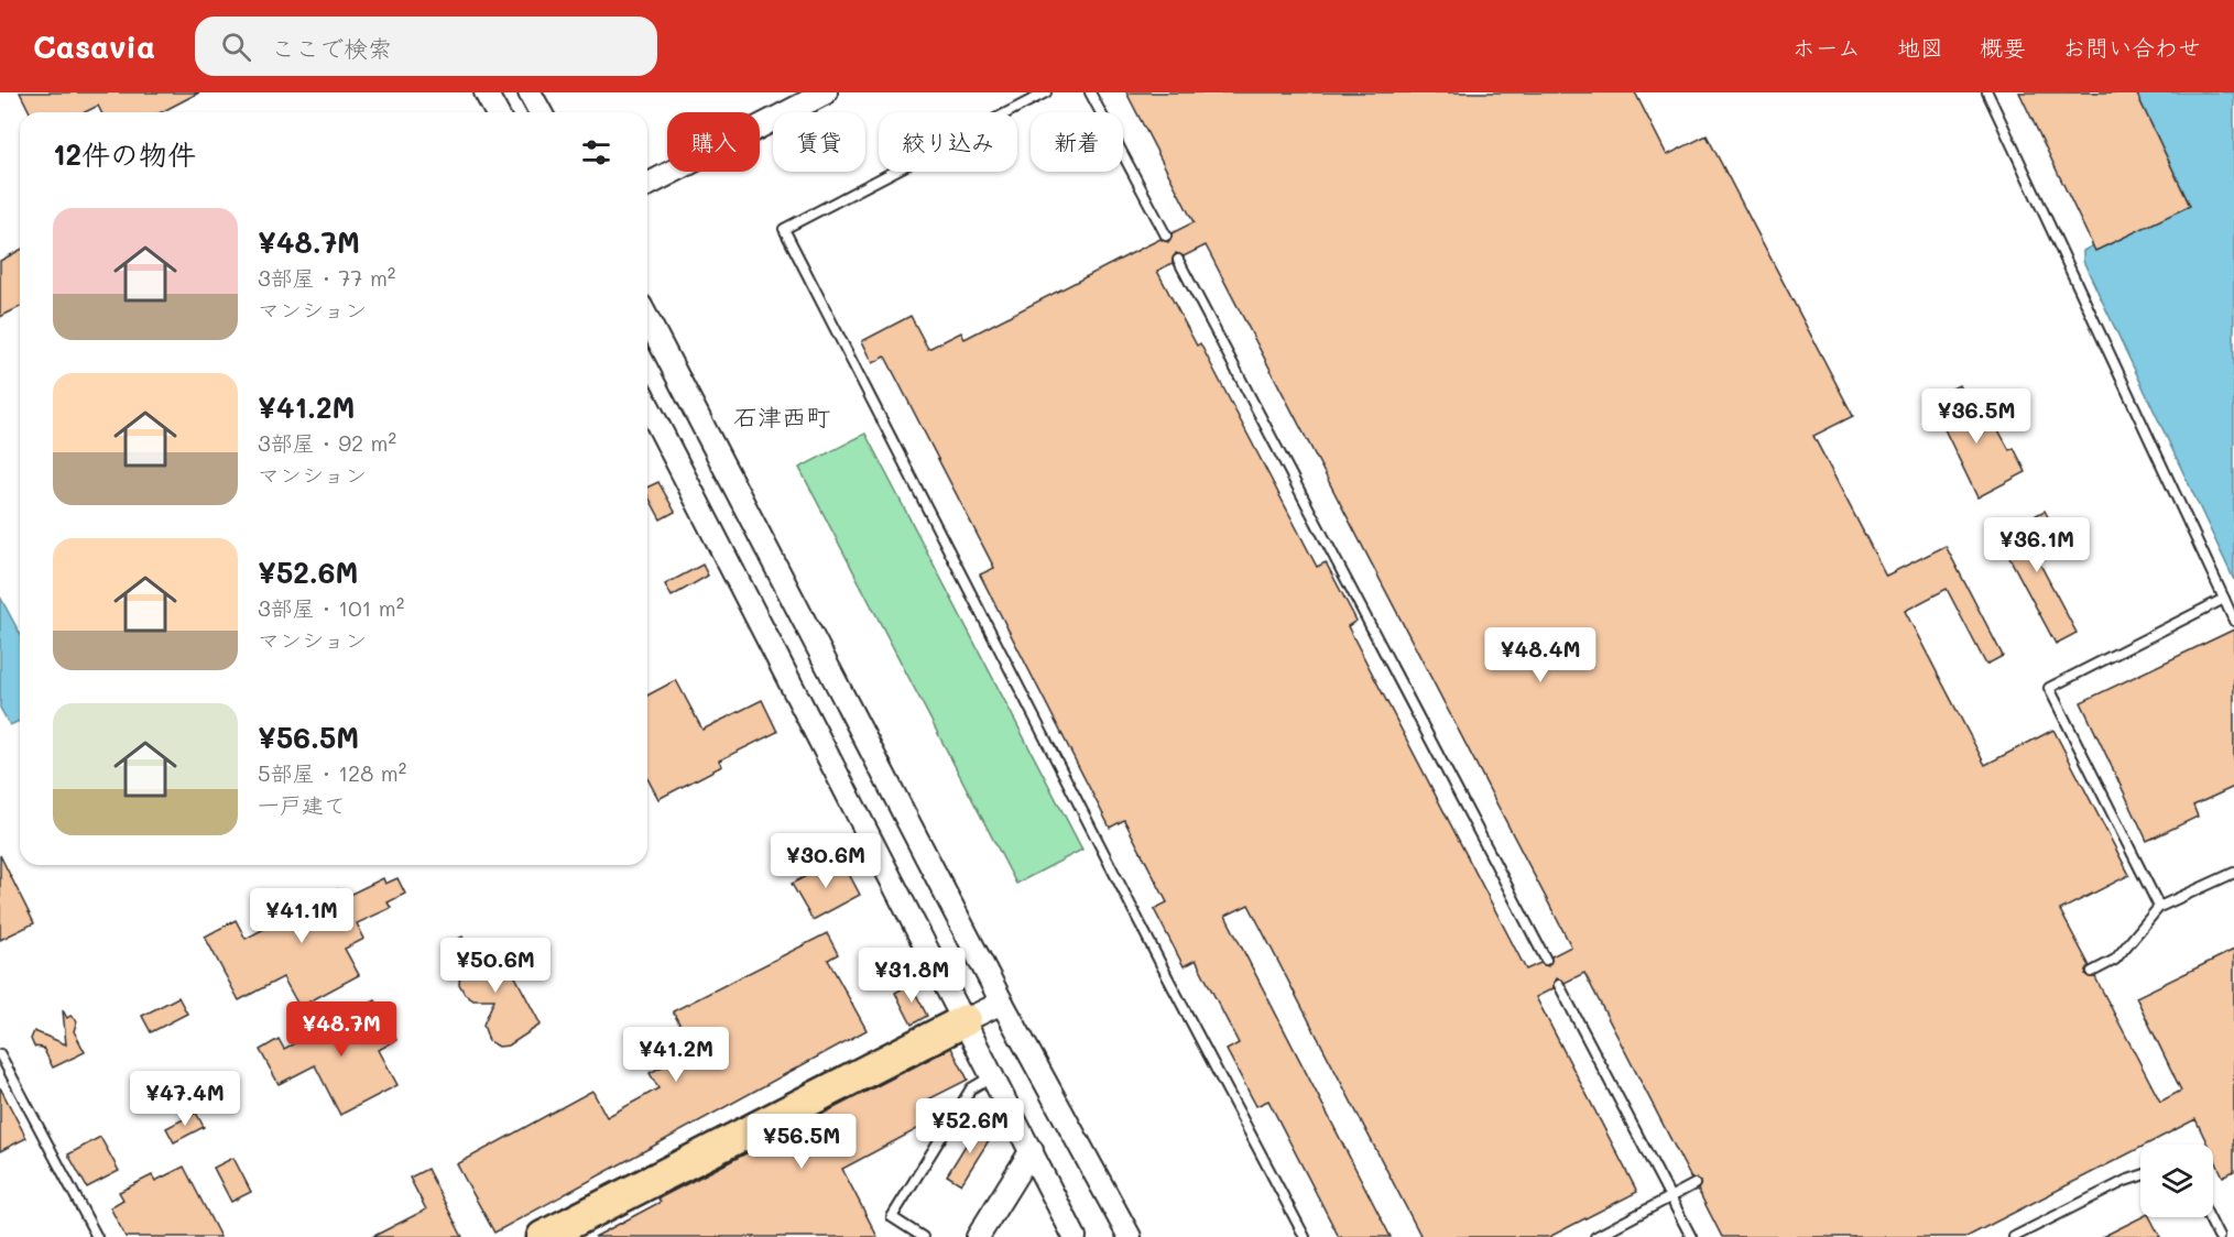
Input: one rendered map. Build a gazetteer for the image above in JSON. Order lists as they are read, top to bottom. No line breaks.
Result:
{"districts":["石津西町"],"page":{"header":"Casavia","search":"ここで検索","nav":["ホーム","地図","概要","お問い合わせ"],"chip":["購入","賃貸","絞り込み","新着"],"heading":"12件の物件","list":[{"name":"¥48.7M","note":"3部屋 · 77 m² · マンション"},{"name":"¥41.2M","note":"3部屋 · 92 m² · マンション"},{"name":"¥52.6M","note":"3部屋 · 101 m² · マンション"},{"name":"¥56.5M","note":"5部屋 · 128 m² · 一戸建て"}],"price":["¥36.5M","¥36.1M","¥48.4M","¥30.6M","¥41.1M","¥50.6M","¥31.8M","¥48.7M","¥41.2M","¥47.4M","¥52.6M","¥56.5M"]}}
